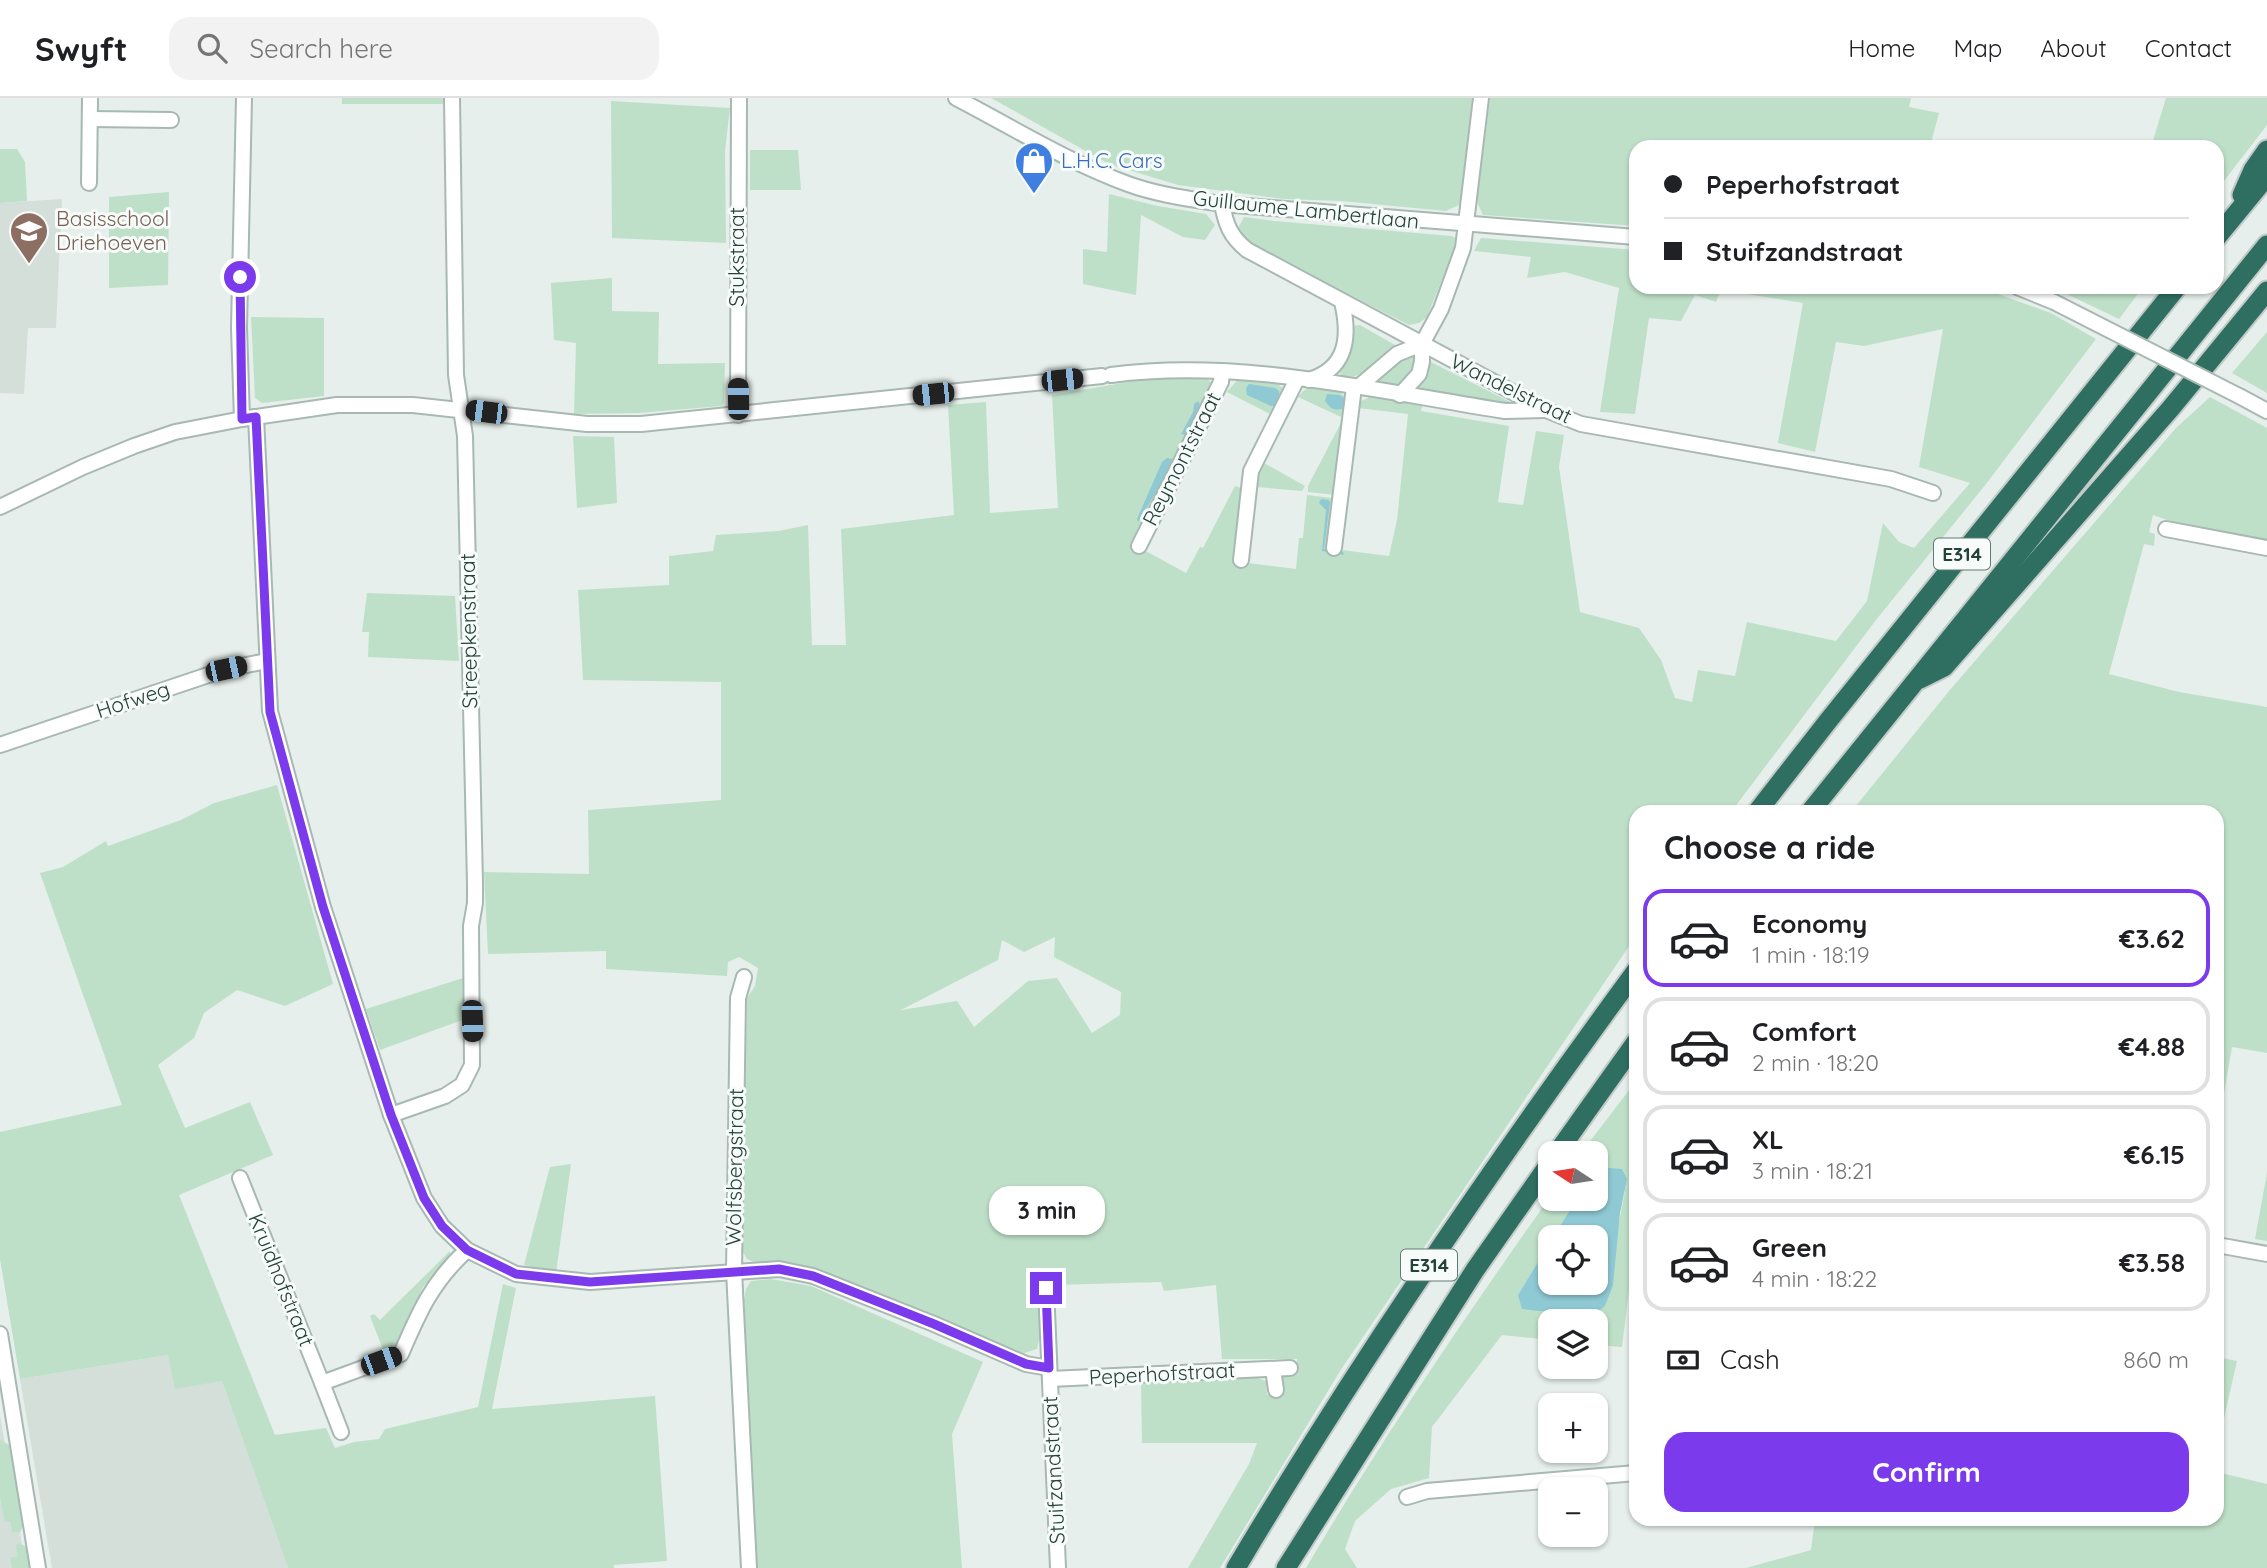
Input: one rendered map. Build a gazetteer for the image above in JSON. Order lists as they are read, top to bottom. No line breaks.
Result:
{"streets":{"highway":["E314"],"street":["Guillaume Lambertlaan","Stukstraat","Wandelstraat","Reymontstraat","Streepkenstraat","Hofweg","Wolfsbergstraat","Kruidhofstraat","Peperhofstraat","Stuifzandstraat"]},"crossings":[["Guillaume Lambertlaan","Wandelstraat"],["Streepkenstraat","Peperhofstraat"],["Hofweg","Peperhofstraat"],["Wolfsbergstraat","Peperhofstraat"],["Peperhofstraat","Stuifzandstraat"]],"places":{"shop":["L.H.C. Cars"],"school or university":["Basisschool Driehoeven"]},"north":"left","page":{"header":"Swyft","search":"Search here","nav":["Home","Map","About","Contact"],"banner":["Peperhofstraat","Stuifzandstraat"],"heading":"Choose a ride","list":[{"name":"Economy","note":"1 min · 18:19","value":"€3.62"},{"name":"Comfort","note":"2 min · 18:20","value":"€4.88"},{"name":"XL","note":"3 min · 18:21","value":"€6.15"},{"name":"Green","note":"4 min · 18:22","value":"€3.58"}],"map_buttons":["+","−"],"bubble":"3 min","pay":["Cash","860 m"],"buttons":"Confirm"}}
